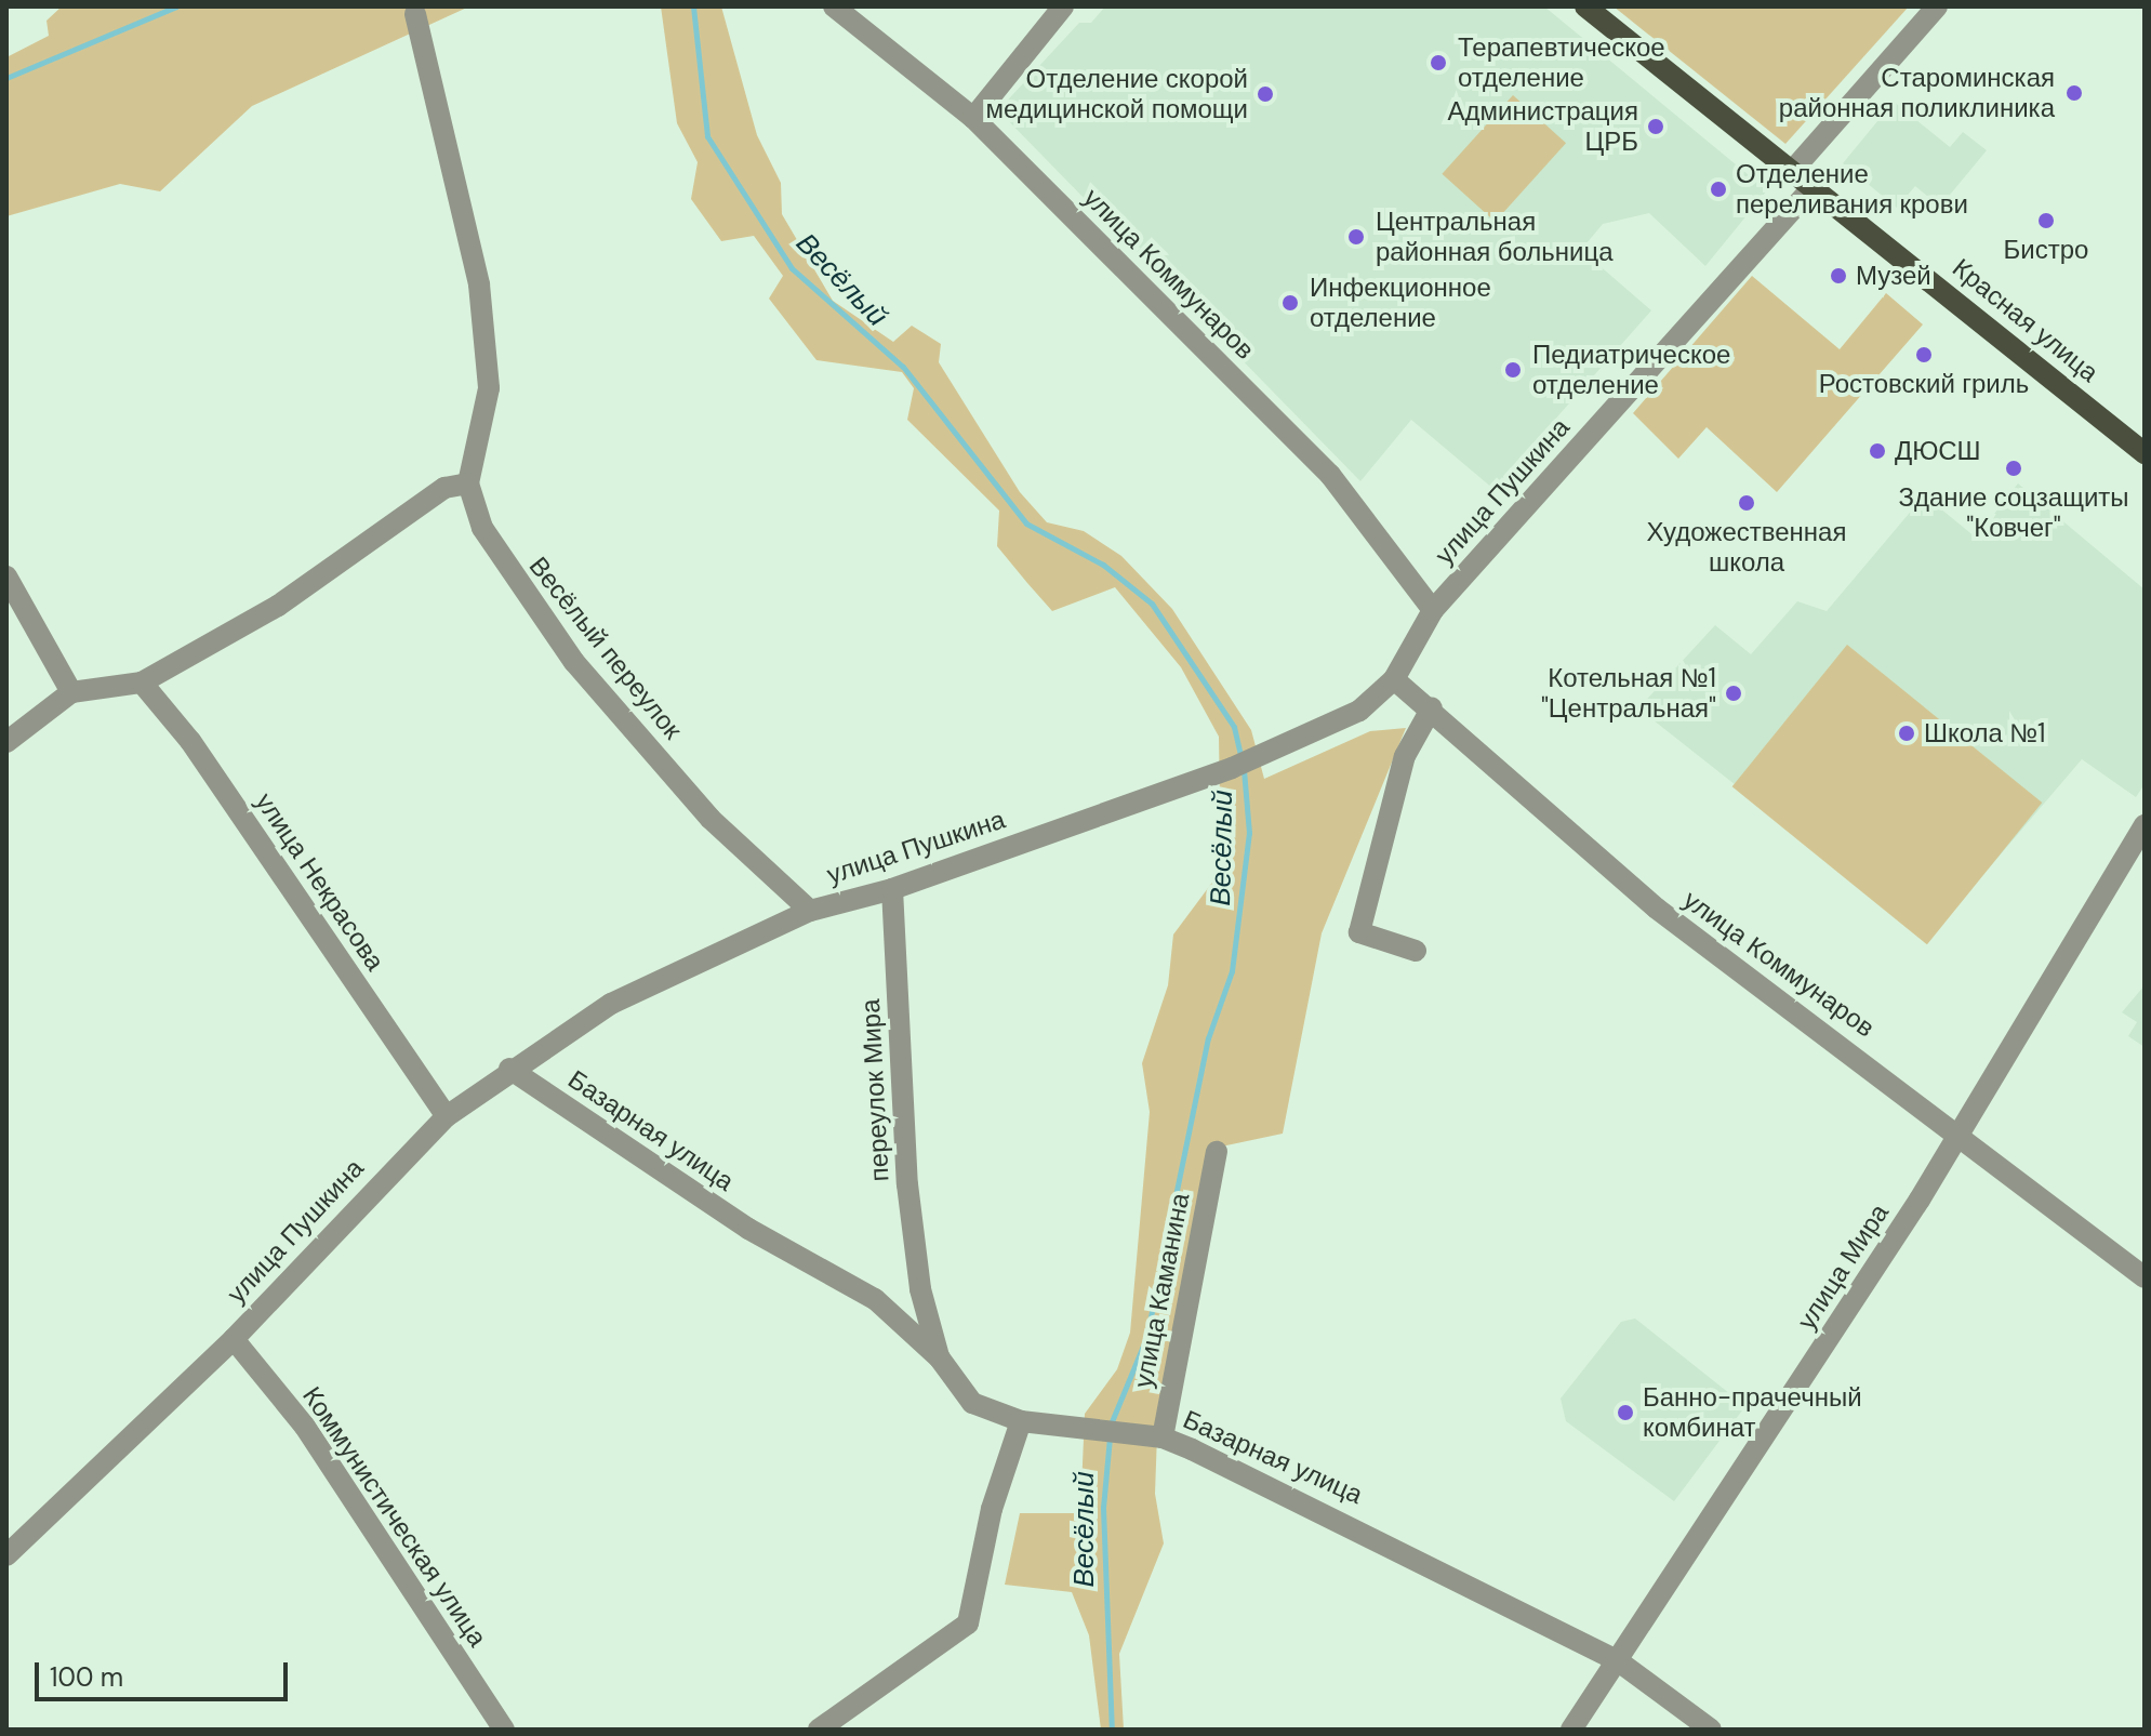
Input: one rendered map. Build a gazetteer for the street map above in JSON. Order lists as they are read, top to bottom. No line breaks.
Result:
{"streets":{"main road":["Красная улица"],"street":["улица Коммунаров","улица Пушкина","Весёлый переулок","улица Некрасова","переулок Мира","Базарная улица","улица Мира","улица Каманина","Коммунистическая улица"]},"crossings":[["улица Коммунаров","улица Пушкина"],["улица Коммунаров","улица Мира"],["Красная улица","улица Пушкина"],["улица Пушкина","Весёлый переулок"],["улица Пушкина","улица Некрасова"],["улица Пушкина","переулок Мира"],["улица Пушкина","Базарная улица"],["улица Пушкина","Коммунистическая улица"],["переулок Мира","Базарная улица"],["Базарная улица","улица Мира"],["Базарная улица","улица Каманина"]],"water":["Весёлый"],"places":["Терапевтическое отделение","Староминская районная поликлиника","Отделение скорой медицинской помощи","Администрация ЦРБ","Отделение переливания крови","Бистро","Центральная районная больница","Музей","Инфекционное отделение","Ростовский гриль","Педиатрическое отделение","ДЮСШ","Здание соцзащиты \"Ковчег\"","Художественная школа","Котельная №1 \"Центральная\"","Школа №1","Банно-прачечный комбинат"],"scale_bar":"100 m"}
